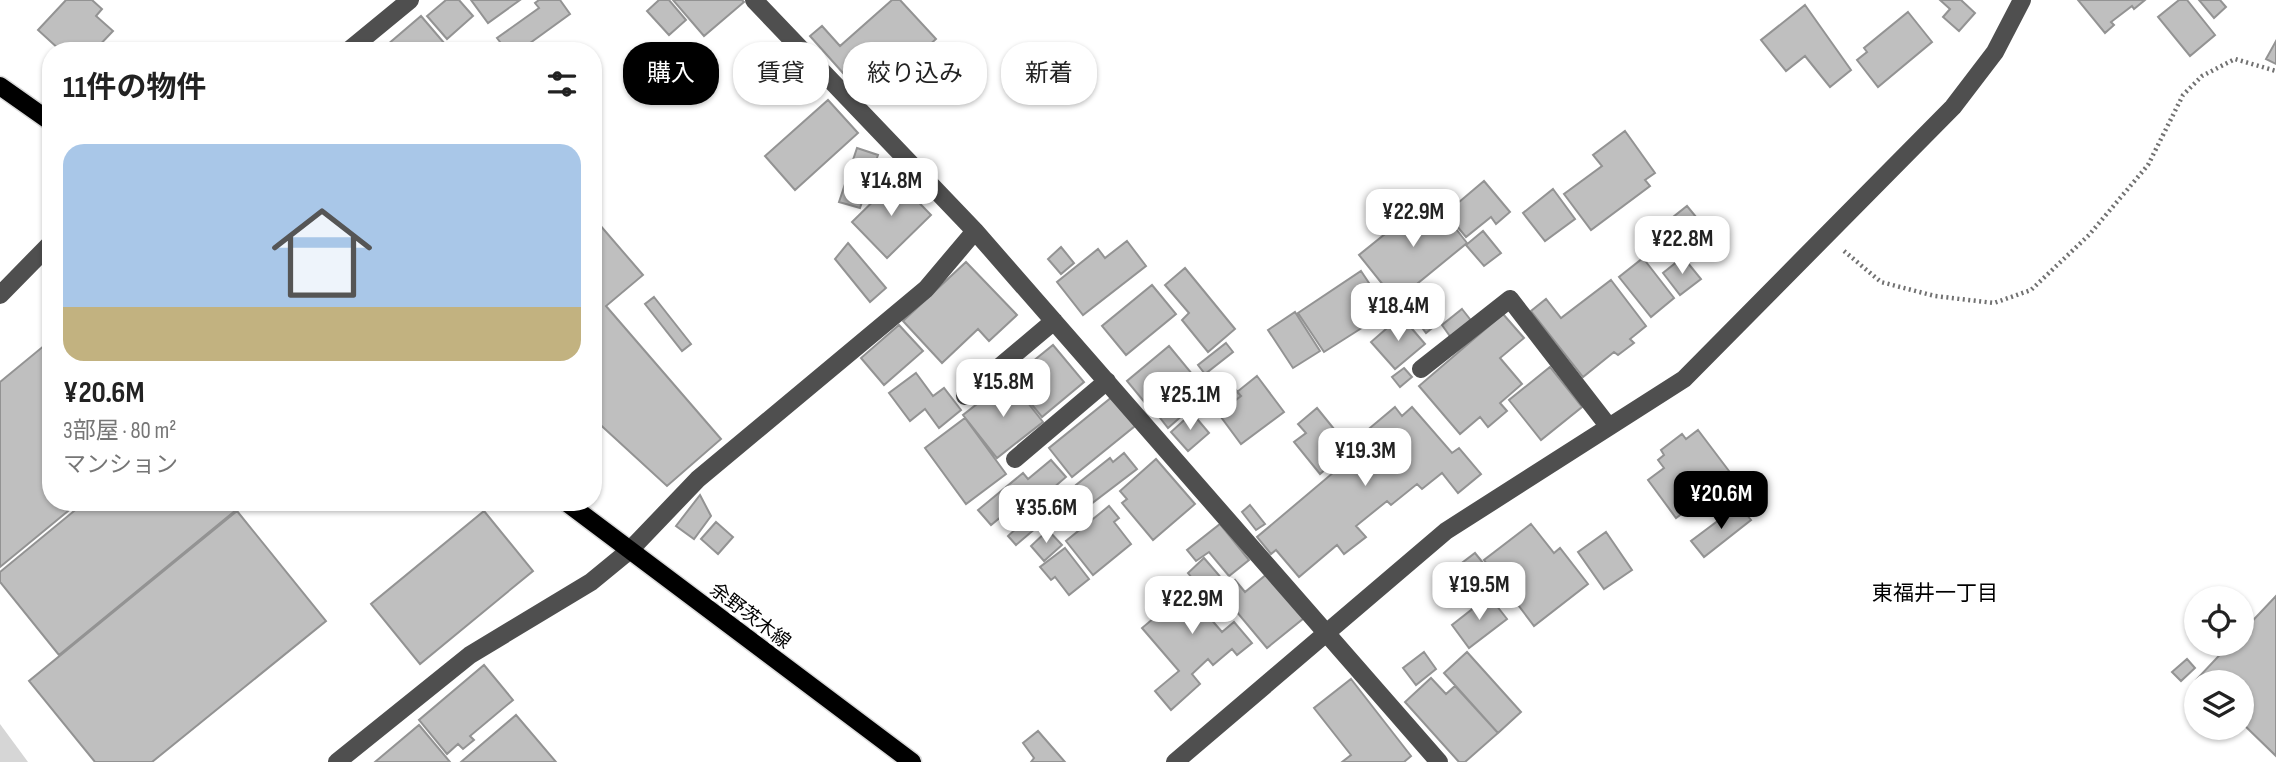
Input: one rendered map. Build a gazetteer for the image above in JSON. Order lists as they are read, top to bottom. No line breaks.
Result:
{"streets":{"main road":["余野茨木線"]},"districts":["東福井一丁目"],"page":{"chip":["購入","賃貸","絞り込み","新着"],"heading":"11件の物件","list":[{"name":"¥20.6M","note":"3部屋 · 80 m² · マンション"}],"price":["¥14.8M","¥22.9M","¥22.8M","¥18.4M","¥15.8M","¥25.1M","¥19.3M","¥20.6M","¥35.6M","¥19.5M","¥22.9M"]}}
